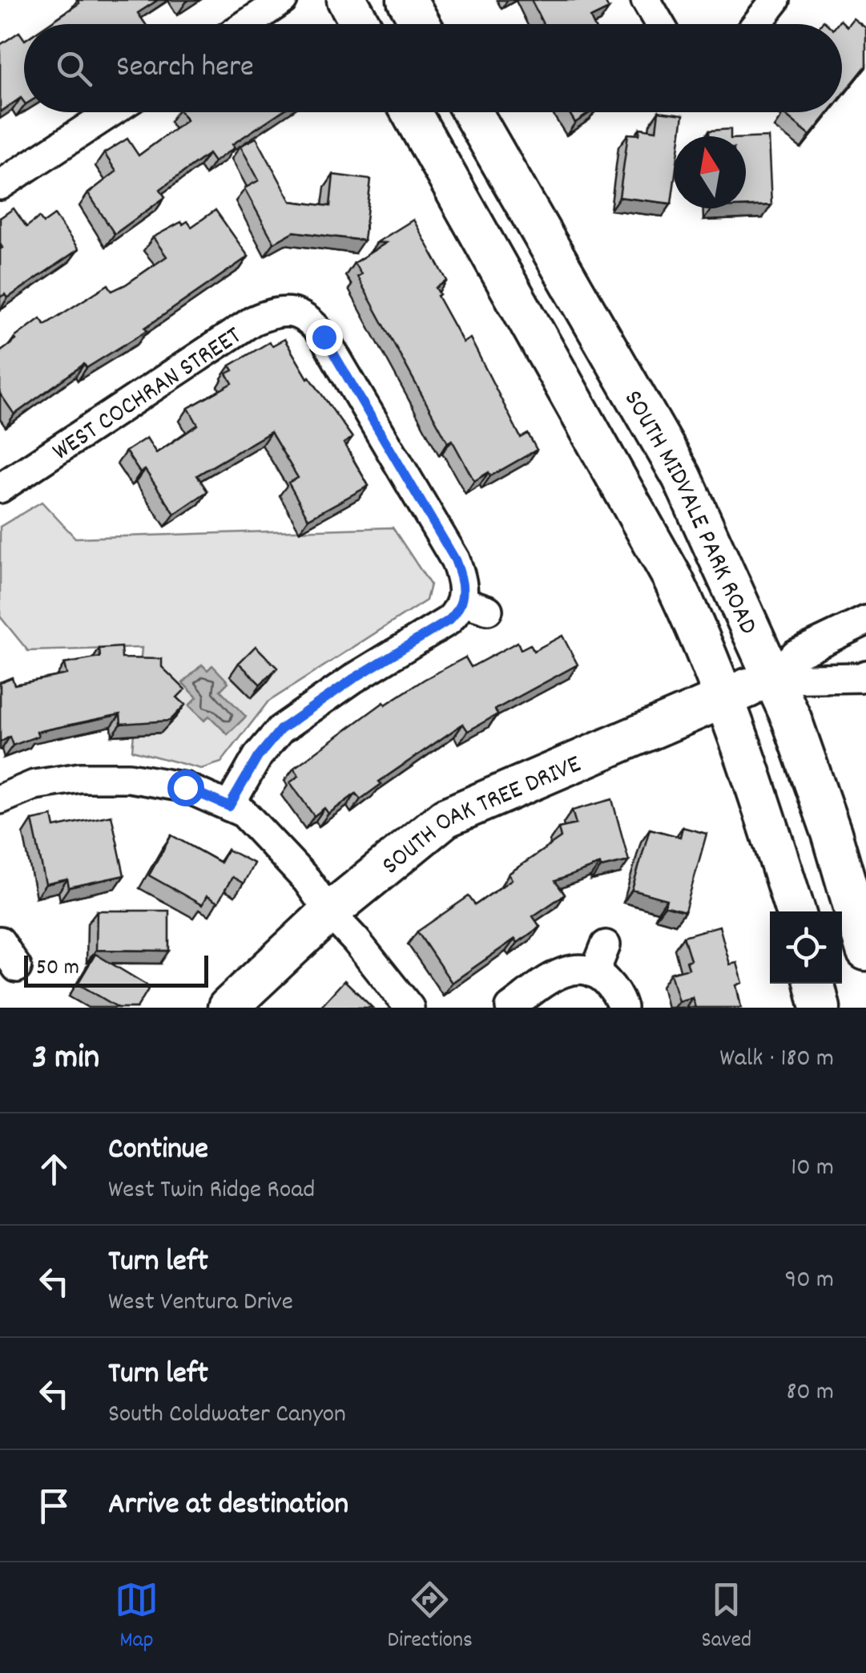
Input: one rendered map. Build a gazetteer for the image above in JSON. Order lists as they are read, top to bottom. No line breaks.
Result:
{"streets":{"main road":["SOUTH MIDVALE PARK ROAD","SOUTH OAK TREE DRIVE"],"street":["WEST COCHRAN STREET"]},"crossings":[["SOUTH MIDVALE PARK ROAD","SOUTH OAK TREE DRIVE"]],"scale_bar":"50 m","north":"top","page":{"search":"Search here","scale":"50 m","heading":["3 min","Walk · 180 m"],"list":[["Continue","West Twin Ridge Road","10 m"],["Turn left","West Ventura Drive","90 m"],["Turn left","South Coldwater Canyon","80 m"],"Arrive at destination"],"nav":["Map","Directions","Saved"]}}
